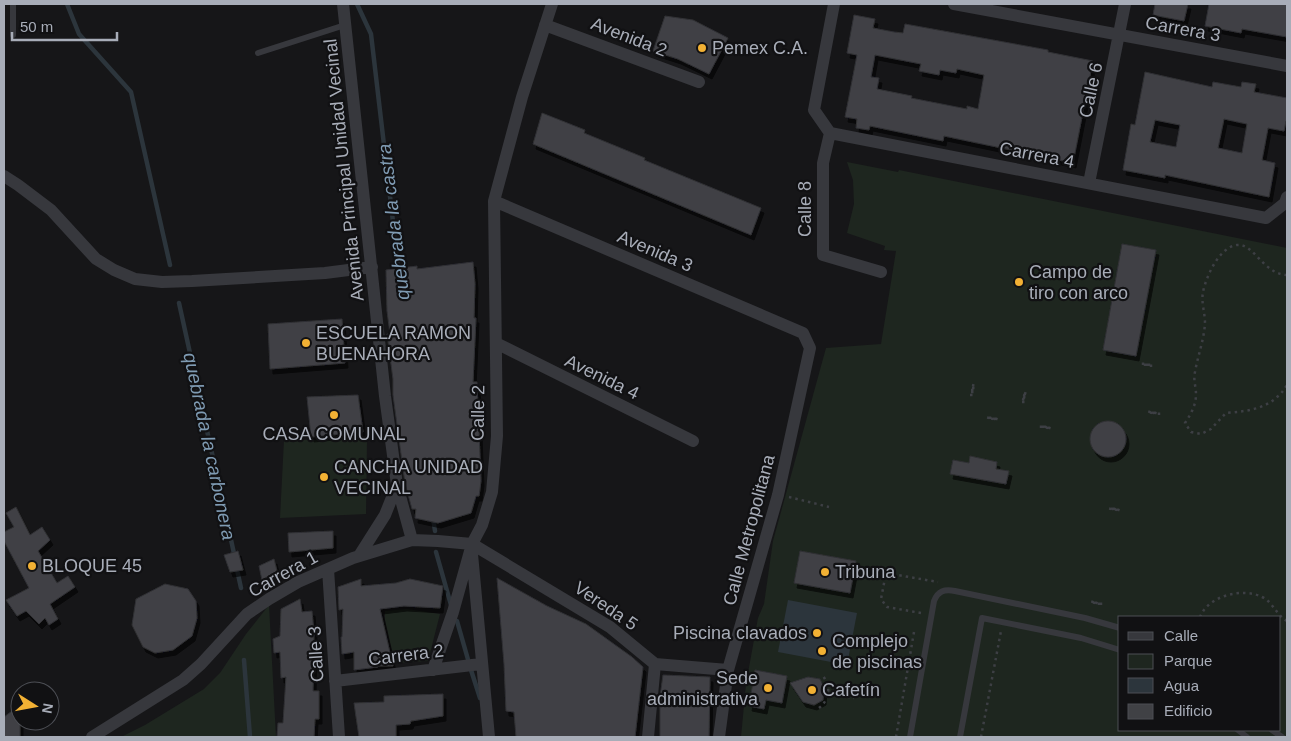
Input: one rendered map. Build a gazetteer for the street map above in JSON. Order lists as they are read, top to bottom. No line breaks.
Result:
{"streets":{"street":["Carrera 3","Avenida 2","Calle 6","Carrera 4","Avenida Principal Unidad Vecinal","Calle 8","Avenida 3","Avenida 4","Calle 2","Calle Metropolitana","Carrera 1","Vereda 5","Calle 3","Carrera 2"]},"crossings":[["Carrera 3","Calle 6"],["Avenida 2","Calle 2"],["Calle 6","Carrera 4"],["Carrera 4","Calle 8"],["Avenida Principal Unidad Vecinal","Carrera 1"],["Avenida 3","Calle 2"],["Avenida 3","Calle Metropolitana"],["Avenida 4","Calle 2"],["Calle 2","Carrera 1"],["Calle 2","Vereda 5"],["Calle 2","Carrera 2"],["Carrera 1","Vereda 5"],["Carrera 1","Calle 3"],["Calle 3","Carrera 2"]],"water":["quebrada la castra","quebrada la carbonera"],"places":["Pemex C.A.","Campo de tiro con arco","ESCUELA RAMON BUENAHORA","CASA COMUNAL","CANCHA UNIDAD VECINAL","BLOQUE 45","Tribuna","Piscina clavados","Complejo de piscinas","Sede administrativa","Cafetín"],"legend":["Calle","Parque","Agua","Edificio"],"scale_bar":"50 m","north":"right"}
